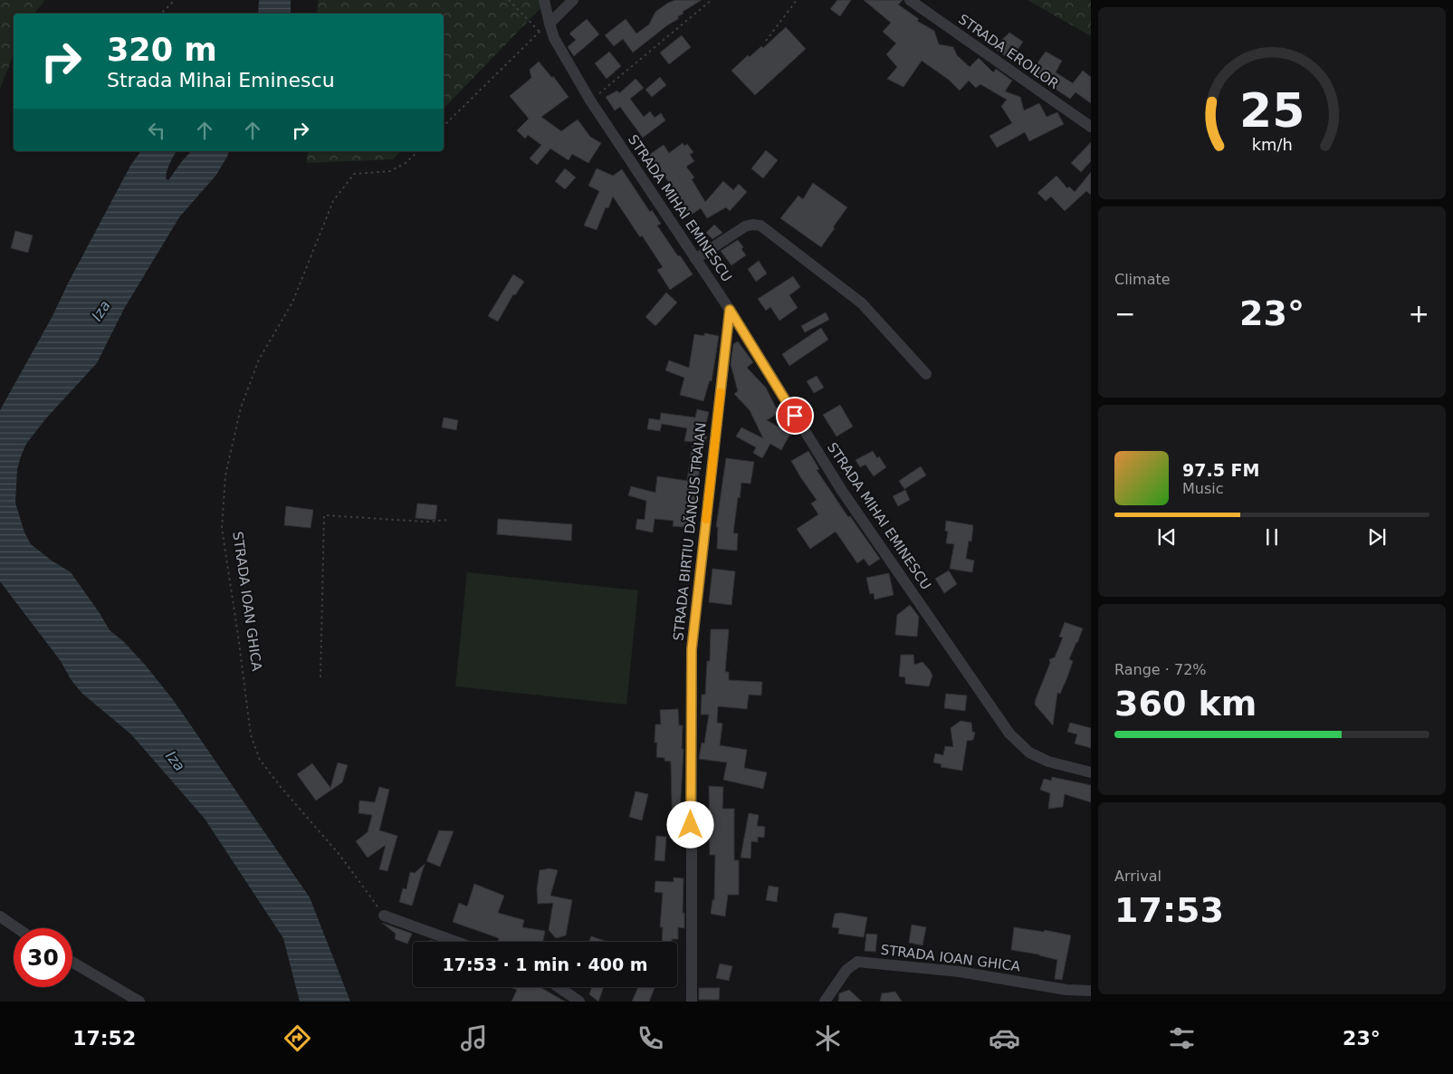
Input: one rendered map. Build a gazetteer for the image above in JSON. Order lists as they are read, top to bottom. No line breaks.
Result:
{"streets":{"street":["STRADA EROILOR","STRADA MIHAI EMINESCU","STRADA BIRTIU DĂNCUS TRAIAN","STRADA IOAN GHICA"]},"crossings":[["STRADA MIHAI EMINESCU","STRADA BIRTIU DĂNCUS TRAIAN"]],"water":["Iza"],"page":{"turn":["320 m","Strada Mihai Eminescu"],"tile":["Climate",["Range · 72%","360 km"],["Arrival","17:53"]],"heat":["−","23°","+"],"song":["97.5 FM","Music"],"limit":"30","trip":"17:53 · 1 min · 400 m","tabs":["17:52","23°"],"gauge":["25","km/h"]}}
